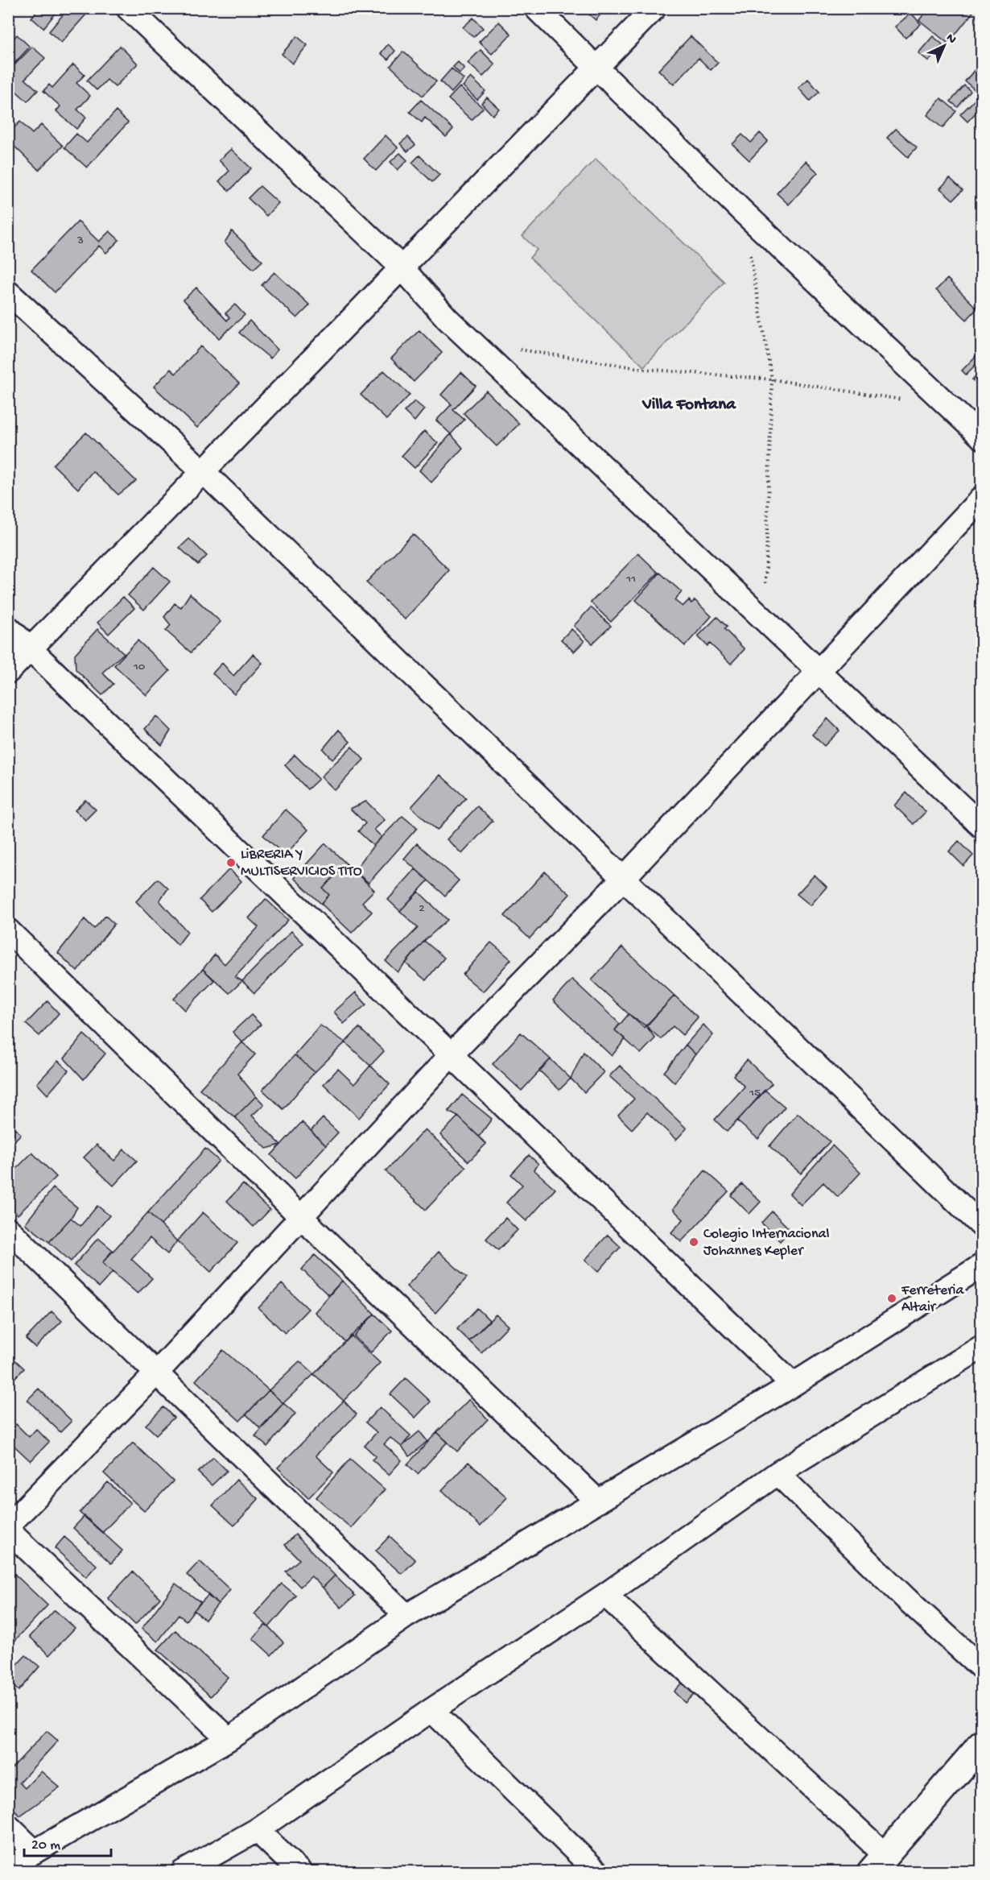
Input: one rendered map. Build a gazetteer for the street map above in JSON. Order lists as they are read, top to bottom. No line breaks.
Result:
{"districts":["Villa Fontana"],"places":["LiBRERIA Y MULTISERVICIOS TITO","Colegio Internacional Johannes Kepler","Ferreteria Altair"],"house_numbers":["3","11","10","2","15"],"scale_bar":"20 m","north":"top right"}
